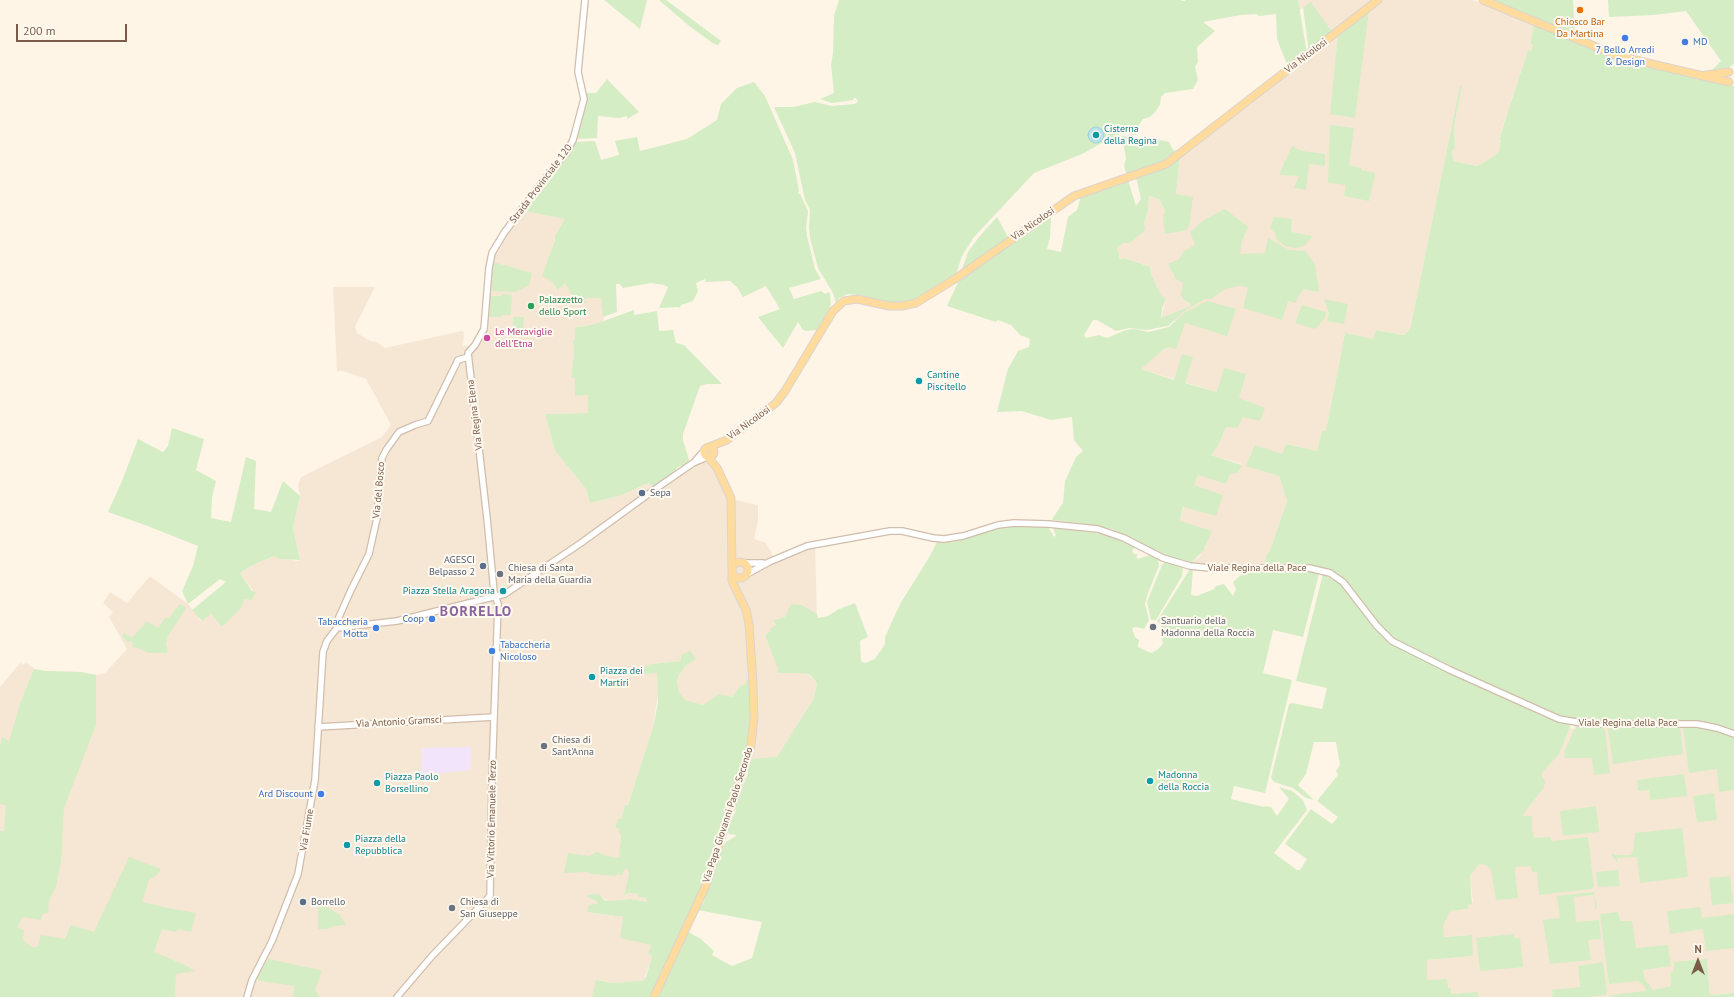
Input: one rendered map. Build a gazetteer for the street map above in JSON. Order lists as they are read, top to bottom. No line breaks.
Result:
{"streets":{"main road":["Via Nicolosi","Via Papa Giovanni Paolo Secondo"],"street":["Strada Provinciale 120","Via Regina Elena","Via del Bosco","Viale Regina della Pace","Via Antonio Gramsci","Via Vittorio Emanuele Terzo","Via Fiume"]},"crossings":[["Strada Provinciale 120","Via Regina Elena"],["Strada Provinciale 120","Via del Bosco"],["Via Regina Elena","Via del Bosco"],["Via Regina Elena","Via Vittorio Emanuele Terzo"],["Via del Bosco","Via Fiume"],["Via Antonio Gramsci","Via Vittorio Emanuele Terzo"],["Via Antonio Gramsci","Via Fiume"]],"districts":["BORRELLO"],"places":["Chiosco Bar Da Martina","7 Bello Arredi & Design","MD","Cisterna della Regina","Palazzetto dello Sport","Le Meraviglie dell'Etna","Cantine Piscitello","Sepa","AGESCI Belpasso 2","Chiesa di Santa Maria della Guardia","Piazza Stella Aragona","Coop","Santuario della Madonna della Roccia","Tabaccheria Motta","Tabaccheria Nicoloso","Piazza dei Martiri","Chiesa di Sant'Anna","Madonna della Roccia","Piazza Paolo Borsellino","Ard Discount","Piazza della Repubblica","Borrello","Chiesa di San Giuseppe"],"scale_bar":"200 m","north":"top"}
